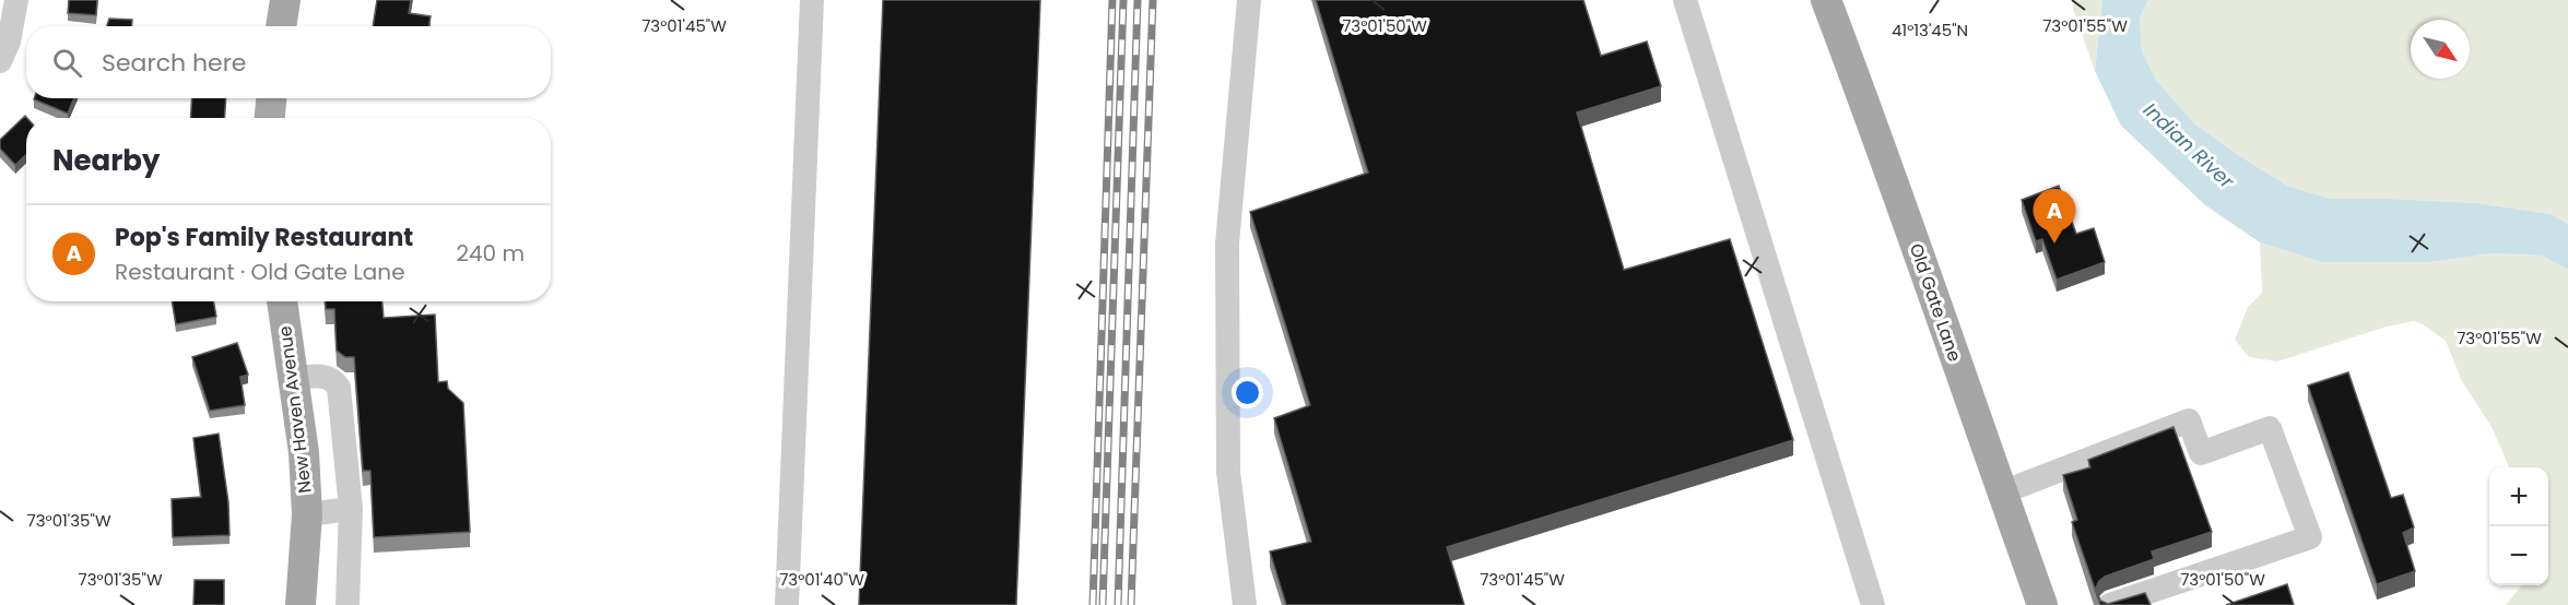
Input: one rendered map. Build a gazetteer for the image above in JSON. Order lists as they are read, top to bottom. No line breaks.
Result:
{"streets":{"main road":["Old Gate Lane","New Haven Avenue"]},"water":["Indian River"],"north":"bottom right","page":{"search":"Search here","heading":"Nearby","pins":"A","list":[{"mark":"A","name":"Pop's Family Restaurant","note":"Restaurant · Old Gate Lane","value":"240 m"}],"map_buttons":["+","−"]},"coordinates":["73°01'45\"W","73°01'50\"W","73°01'55\"W","41°13'45\"N","73°01'35\"W","73°01'40\"W"]}
